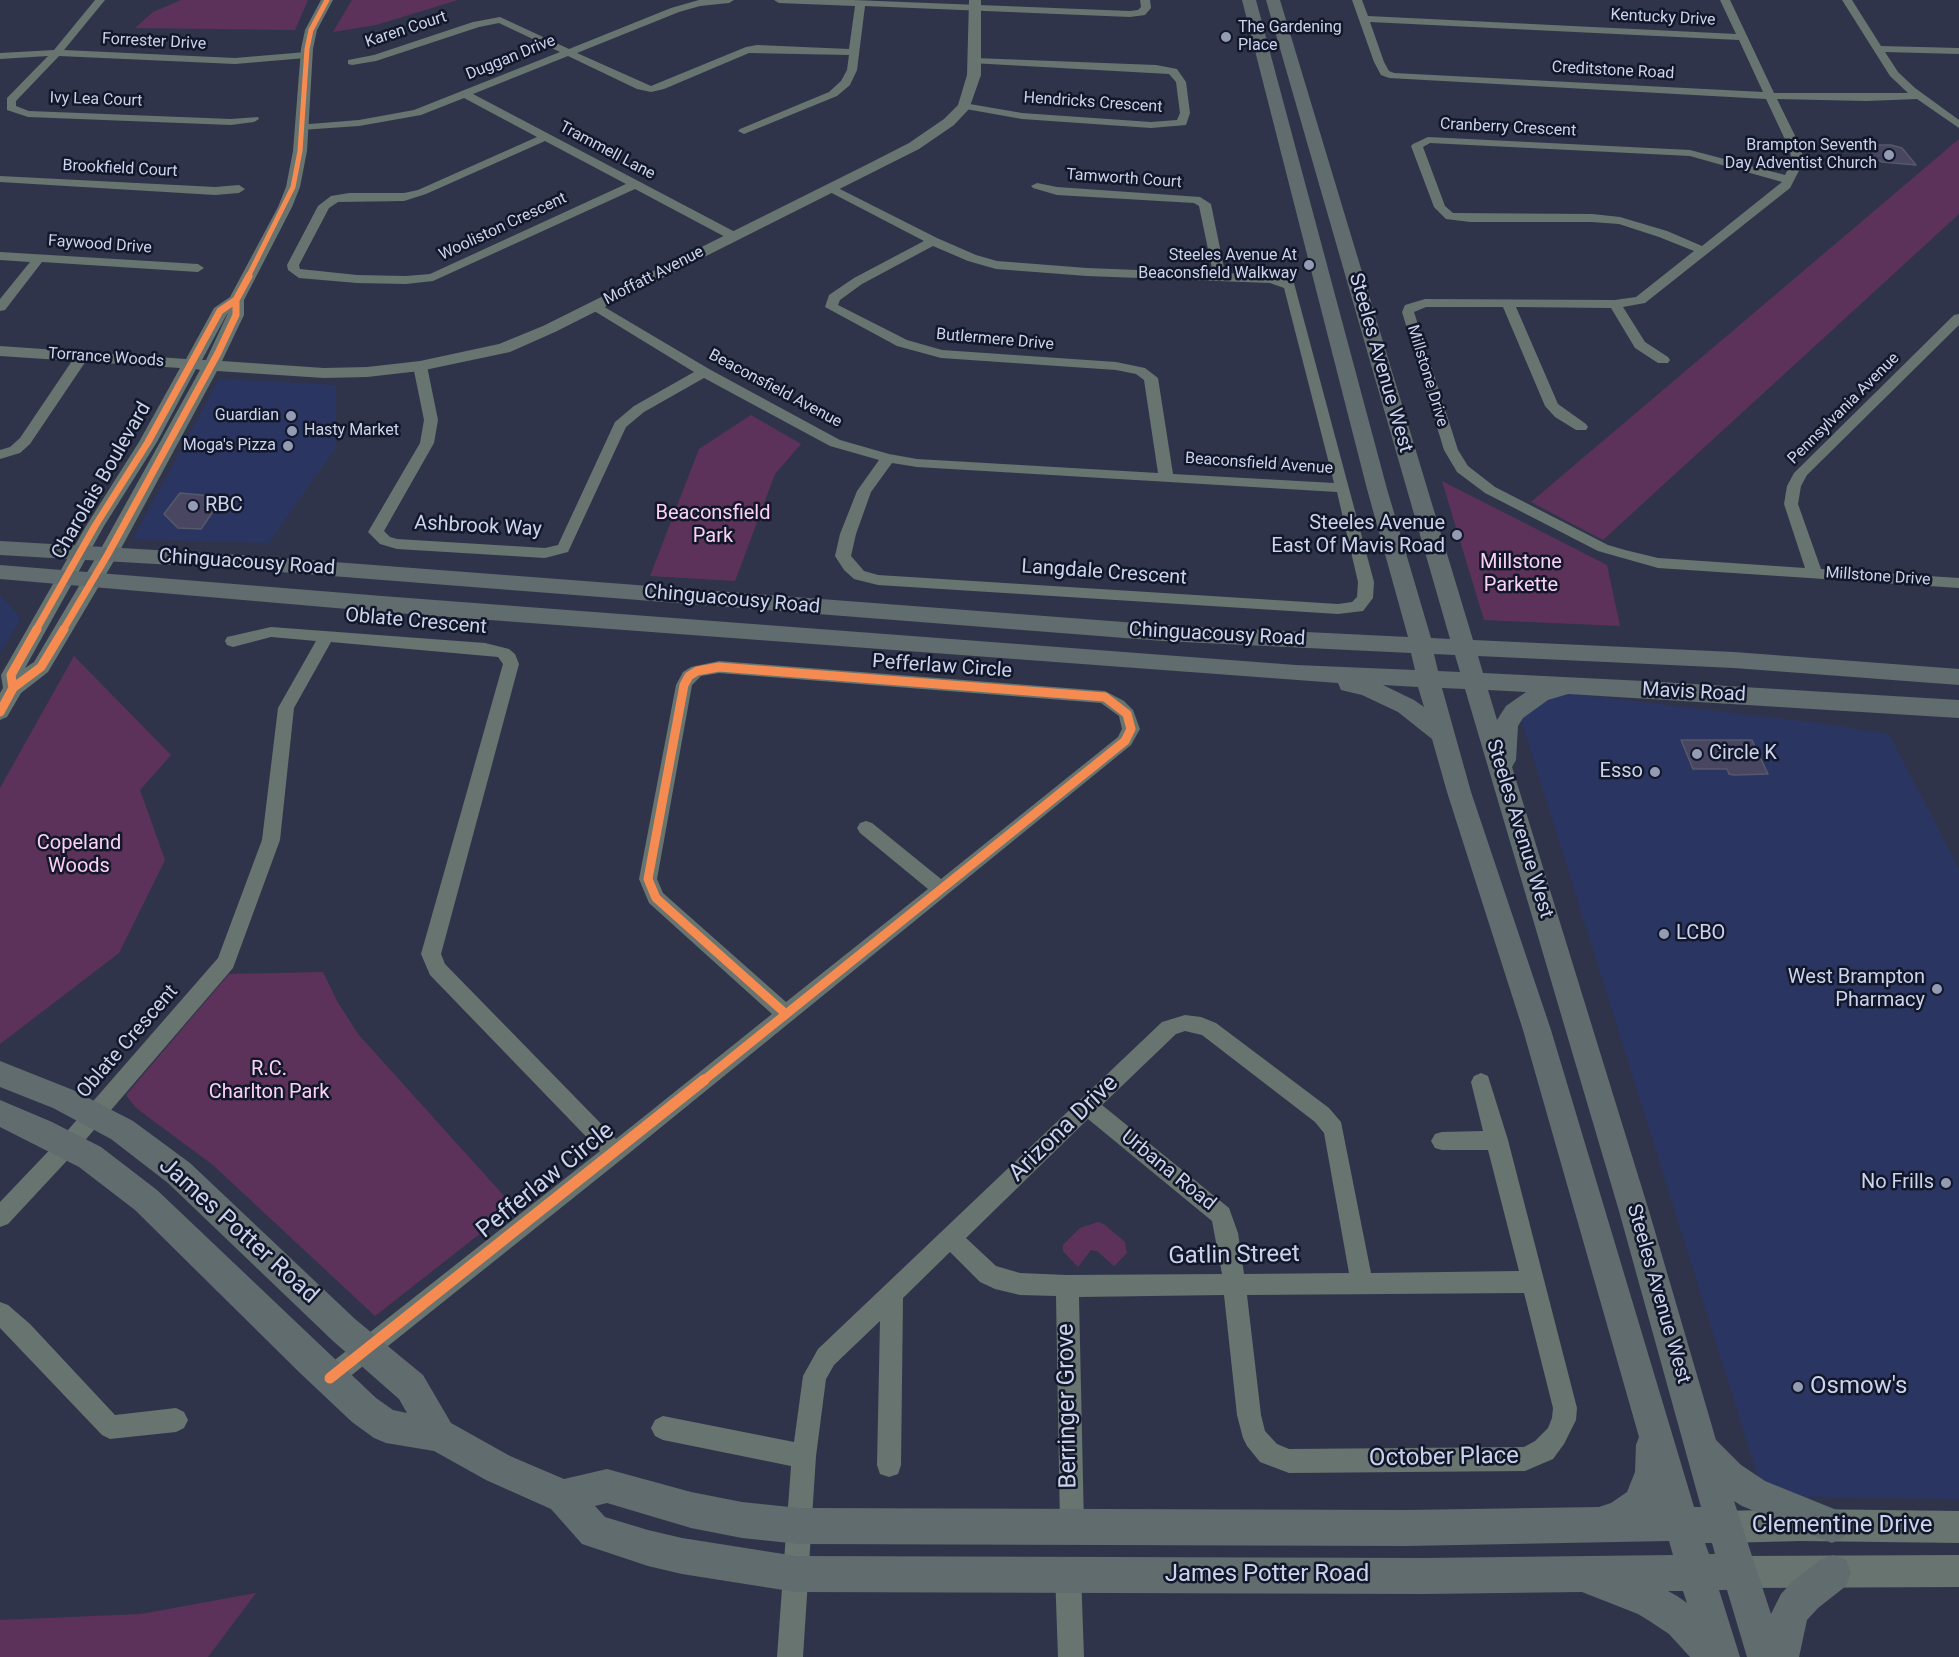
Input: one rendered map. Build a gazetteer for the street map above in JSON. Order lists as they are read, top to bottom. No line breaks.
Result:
{"streets":{"main road":["Steeles Avenue West","Chinguacousy Road","Mavis Road","James Potter Road"],"street":["Kentucky Drive","Karen Court","Forrester Drive","Duggan Drive","Creditstone Road","Ivy Lea Court","Hendricks Crescent","Cranberry Crescent","Trammell Lane","Brookfield Court","Tamworth Court","Wooliston Crescent","Faywood Drive","Moffatt Avenue","Butlermere Drive","Torrance Woods","Millstone Drive","Beaconsfield Avenue","Pennsylvania Avenue","Charolais Boulevard","Ashbrook Way","Langdale Crescent","Oblate Crescent","Pefferlaw Circle","Arizona Drive","Urbana Road","Gatlin Street","Berringer Grove","October Place","Clementine Drive"]},"crossings":[["Kentucky Drive","Creditstone Road"],["Kentucky Drive","Millstone Drive"],["Karen Court","Duggan Drive"],["Forrester Drive","Ivy Lea Court"],["Forrester Drive","Charolais Boulevard"],["Duggan Drive","Trammell Lane"],["Duggan Drive","Charolais Boulevard"],["Creditstone Road","Millstone Drive"],["Hendricks Crescent","Moffatt Avenue"],["Cranberry Crescent","Millstone Drive"],["Trammell Lane","Wooliston Crescent"],["Trammell Lane","Moffatt Avenue"],["Tamworth Court","Beaconsfield Avenue"],["Moffatt Avenue","Torrance Woods"],["Moffatt Avenue","Beaconsfield Avenue"],["Moffatt Avenue","Charolais Boulevard"],["Moffatt Avenue","Ashbrook Way"],["Butlermere Drive","Beaconsfield Avenue"],["Torrance Woods","Charolais Boulevard"],["Steeles Avenue West","Chinguacousy Road"],["Steeles Avenue West","Mavis Road"],["Steeles Avenue West","James Potter Road"],["Steeles Avenue West","Clementine Drive"],["Millstone Drive","Pennsylvania Avenue"],["Beaconsfield Avenue","Ashbrook Way"],["Beaconsfield Avenue","Langdale Crescent"],["Charolais Boulevard","Chinguacousy Road"],["Chinguacousy Road","Mavis Road"],["Oblate Crescent","Pefferlaw Circle"],["Oblate Crescent","James Potter Road"],["Pefferlaw Circle","James Potter Road"],["Arizona Drive","Urbana Road"],["Arizona Drive","Gatlin Street"],["Urbana Road","Gatlin Street"],["Urbana Road","October Place"],["Gatlin Street","Berringer Grove"],["Gatlin Street","October Place"]],"parks":["Beaconsfield Park","Millstone Parkette","Copeland Woods","R.C. Charlton Park"],"places":["The Gardening Place","Brampton Seventh Day Adventist Church","Steeles Avenue At Beaconsfield Walkway","Guardian","Hasty Market","Moga's Pizza","RBC","Steeles Avenue East Of Mavis Road","Circle K","Esso","LCBO","West Brampton Pharmacy","No Frills","Osmow's"]}
